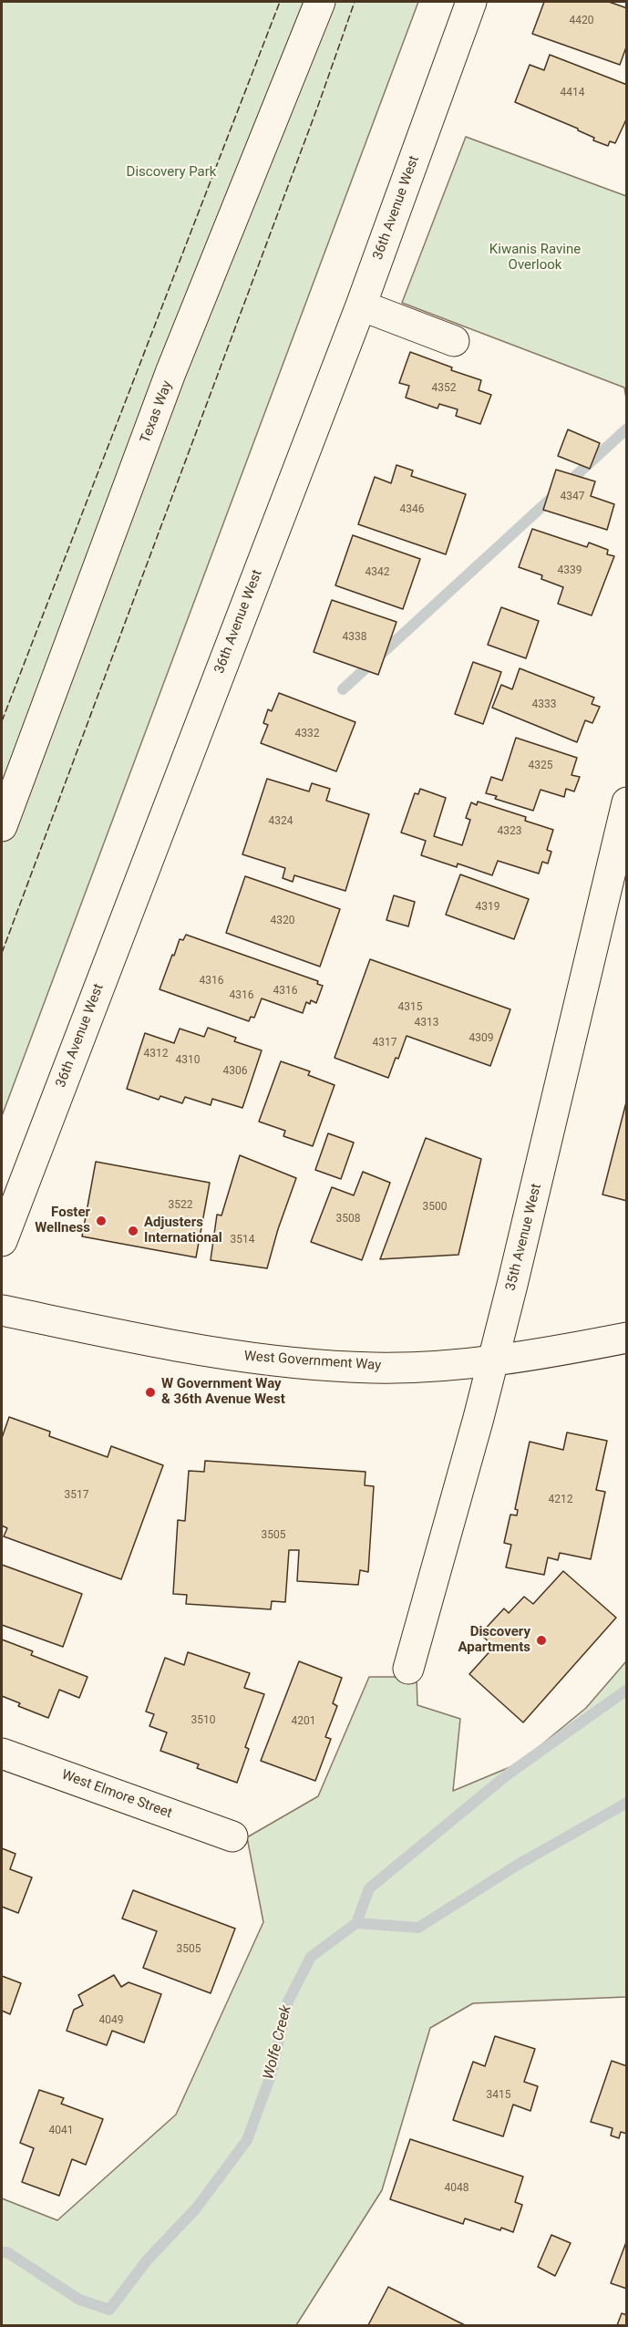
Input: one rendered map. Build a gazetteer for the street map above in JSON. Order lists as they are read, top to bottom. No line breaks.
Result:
{"streets":{"street":["36th Avenue West","Texas Way","35th Avenue West","West Government Way","West Elmore Street"]},"crossings":[["35th Avenue West","West Government Way"]],"water":["Wolfe Creek"],"parks":["Discovery Park","Kiwanis Ravine Overlook"],"places":["Foster Wellness","Adjusters International","W Government Way & 36th Avenue West","Discovery Apartments"],"house_numbers":["4420","4414","4352","4347","4346","4339","4342","4338","4333","4332","4325","4324","4323","4319","4320","4316","4316","4316","4315","4313","4309","4317","4312","4310","4306","3522","3500","3508","3514","3517","4212","3505","3510","4201","3505","4049","3415","4041","4048"]}
